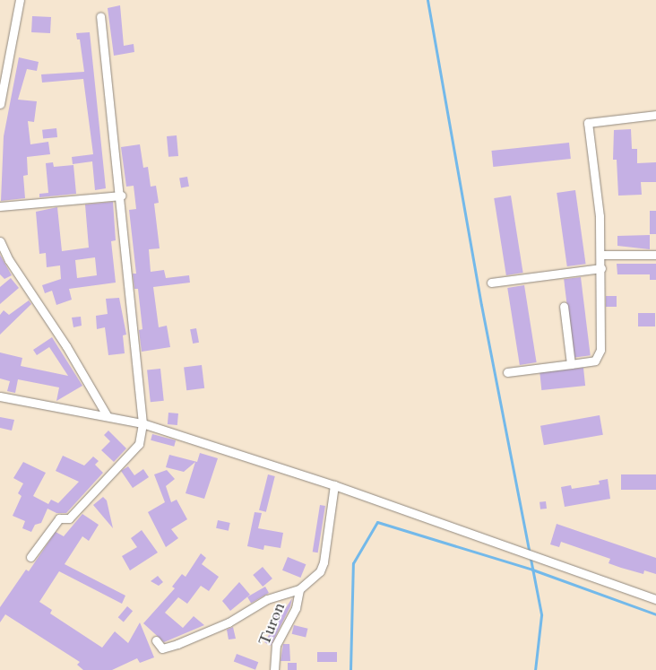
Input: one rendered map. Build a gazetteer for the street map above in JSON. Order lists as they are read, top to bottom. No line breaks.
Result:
{"streets":{"street":["Turon"]}}
